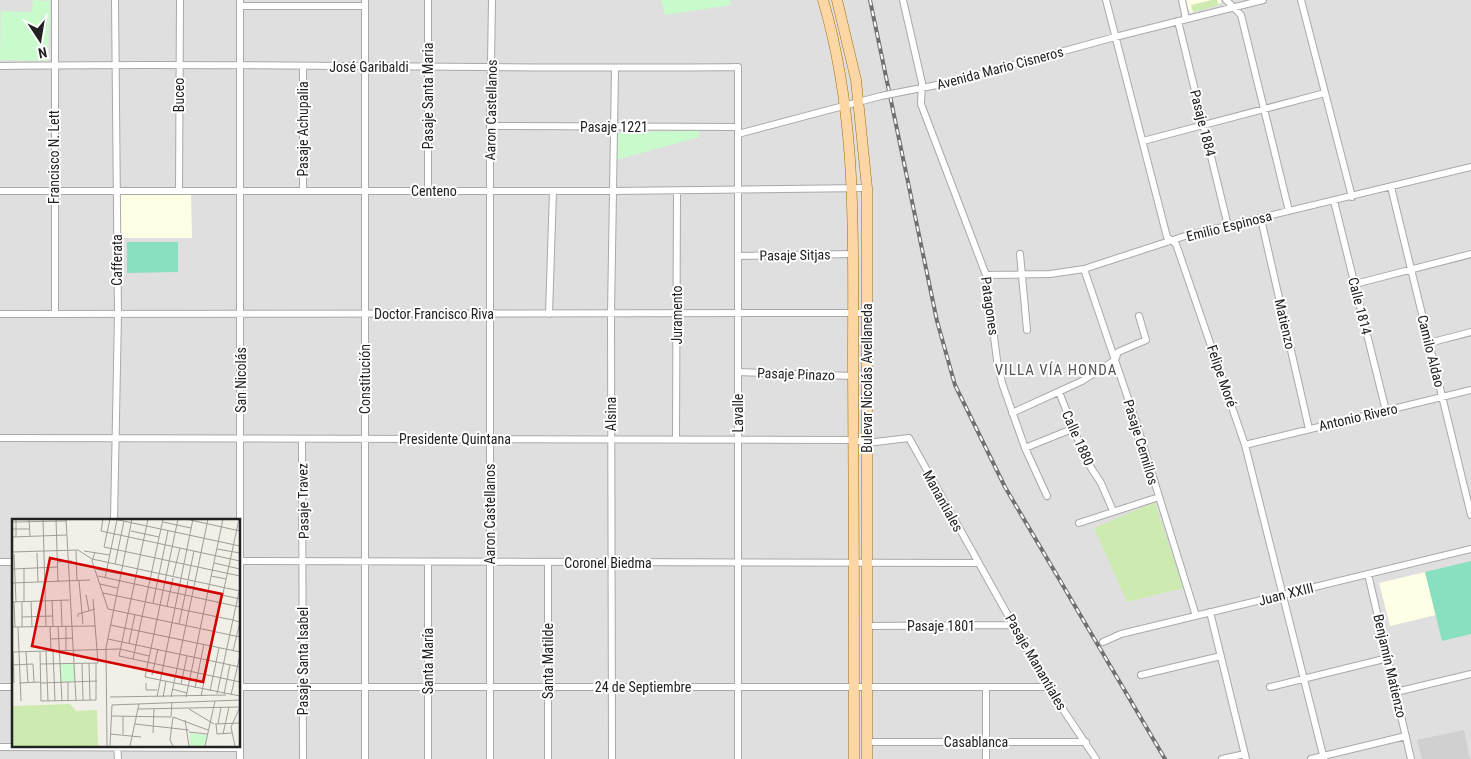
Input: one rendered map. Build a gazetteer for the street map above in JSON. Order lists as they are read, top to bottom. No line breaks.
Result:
{"streets":{"main road":["Bulevar Nicolás Avellaneda"],"street":["José Garibaldi","Avenida Mario Cisneros","Buceo","Pasaje Santa Maria","Aaron Castellanos","Pasaje 1884","Pasaje 1221","Pasaje Achupalia","Francisco N. Lett","Centeno","Emilio Espinosa","Pasaje Sitjas","Cafferata","Patagones","Calle 1814","Doctor Francisco Riva","Juramento","Matienzo","Camilo Aldao","Pasaje Pinazo","Felipe Moré","Constitución","San Nicolás","Lavalle","Alsina","Antonio Rivero","Calle 1880","Presidente Quintana","Pasaje Cemillos","Pasaje Travez","Manantiales","Coronel Biedma","Juan XXIII","Pasaje 1801","Pasaje Santa Isabel","Santa María","Santa Matilde","Pasaje Manantiales","Benjamín Matienzo","24 de Septiembre","Casablanca"]},"crossings":[["José Garibaldi","Buceo"],["José Garibaldi","Pasaje Santa Maria"],["José Garibaldi","Aaron Castellanos"],["José Garibaldi","Pasaje Achupalia"],["José Garibaldi","Francisco N. Lett"],["José Garibaldi","Cafferata"],["José Garibaldi","Constitución"],["José Garibaldi","San Nicolás"],["José Garibaldi","Lavalle"],["José Garibaldi","Alsina"],["Avenida Mario Cisneros","Pasaje 1884"],["Avenida Mario Cisneros","Pasaje 1221"],["Avenida Mario Cisneros","Patagones"],["Avenida Mario Cisneros","Felipe Moré"],["Avenida Mario Cisneros","Bulevar Nicolás Avellaneda"],["Avenida Mario Cisneros","Lavalle"],["Buceo","Centeno"],["Pasaje Santa Maria","Centeno"],["Aaron Castellanos","Pasaje 1221"],["Aaron Castellanos","Centeno"],["Aaron Castellanos","Doctor Francisco Riva"],["Aaron Castellanos","Presidente Quintana"],["Aaron Castellanos","Coronel Biedma"],["Aaron Castellanos","24 de Septiembre"],["Pasaje 1884","Emilio Espinosa"],["Pasaje 1221","Lavalle"],["Pasaje 1221","Alsina"],["Pasaje Achupalia","Centeno"],["Francisco N. Lett","Centeno"],["Francisco N. Lett","Doctor Francisco Riva"],["Centeno","Cafferata"],["Centeno","Juramento"],["Centeno","Bulevar Nicolás Avellaneda"],["Centeno","Constitución"],["Centeno","San Nicolás"],["Centeno","Lavalle"],["Centeno","Alsina"],["Emilio Espinosa","Patagones"],["Emilio Espinosa","Calle 1814"],["Emilio Espinosa","Matienzo"],["Emilio Espinosa","Camilo Aldao"],["Emilio Espinosa","Felipe Moré"],["Emilio Espinosa","Pasaje Cemillos"],["Pasaje Sitjas","Bulevar Nicolás Avellaneda"],["Pasaje Sitjas","Lavalle"],["Cafferata","Doctor Francisco Riva"],["Cafferata","Presidente Quintana"],["Calle 1814","Antonio Rivero"],["Doctor Francisco Riva","Juramento"],["Doctor Francisco Riva","Bulevar Nicolás Avellaneda"],["Doctor Francisco Riva","Constitución"],["Doctor Francisco Riva","San Nicolás"],["Doctor Francisco Riva","Lavalle"],["Doctor Francisco Riva","Alsina"],["Juramento","Presidente Quintana"],["Matienzo","Antonio Rivero"],["Camilo Aldao","Antonio Rivero"],["Pasaje Pinazo","Bulevar Nicolás Avellaneda"],["Pasaje Pinazo","Lavalle"],["Felipe Moré","Antonio Rivero"],["Felipe Moré","Juan XXIII"],["Bulevar Nicolás Avellaneda","Presidente Quintana"],["Bulevar Nicolás Avellaneda","Coronel Biedma"],["Bulevar Nicolás Avellaneda","Pasaje 1801"],["Bulevar Nicolás Avellaneda","24 de Septiembre"],["Bulevar Nicolás Avellaneda","Casablanca"],["Constitución","Presidente Quintana"],["Constitución","Coronel Biedma"],["Constitución","24 de Septiembre"],["San Nicolás","Presidente Quintana"],["San Nicolás","Coronel Biedma"],["San Nicolás","24 de Septiembre"],["Lavalle","Presidente Quintana"],["Lavalle","Coronel Biedma"],["Lavalle","24 de Septiembre"],["Alsina","Presidente Quintana"],["Alsina","Coronel Biedma"],["Alsina","24 de Septiembre"],["Presidente Quintana","Pasaje Travez"],["Presidente Quintana","Manantiales"],["Pasaje Cemillos","Juan XXIII"],["Pasaje Travez","Coronel Biedma"],["Pasaje Travez","Pasaje Santa Isabel"],["Manantiales","Coronel Biedma"],["Manantiales","Pasaje Manantiales"],["Coronel Biedma","Pasaje Santa Isabel"],["Coronel Biedma","Santa María"],["Coronel Biedma","Santa Matilde"],["Coronel Biedma","Pasaje Manantiales"],["Juan XXIII","Benjamín Matienzo"],["Pasaje 1801","Pasaje Manantiales"],["Pasaje Santa Isabel","24 de Septiembre"],["Santa María","24 de Septiembre"],["Santa Matilde","24 de Septiembre"],["Pasaje Manantiales","24 de Septiembre"],["Pasaje Manantiales","Casablanca"]],"districts":["VILLA VÍA HONDA"],"north":"bottom"}
